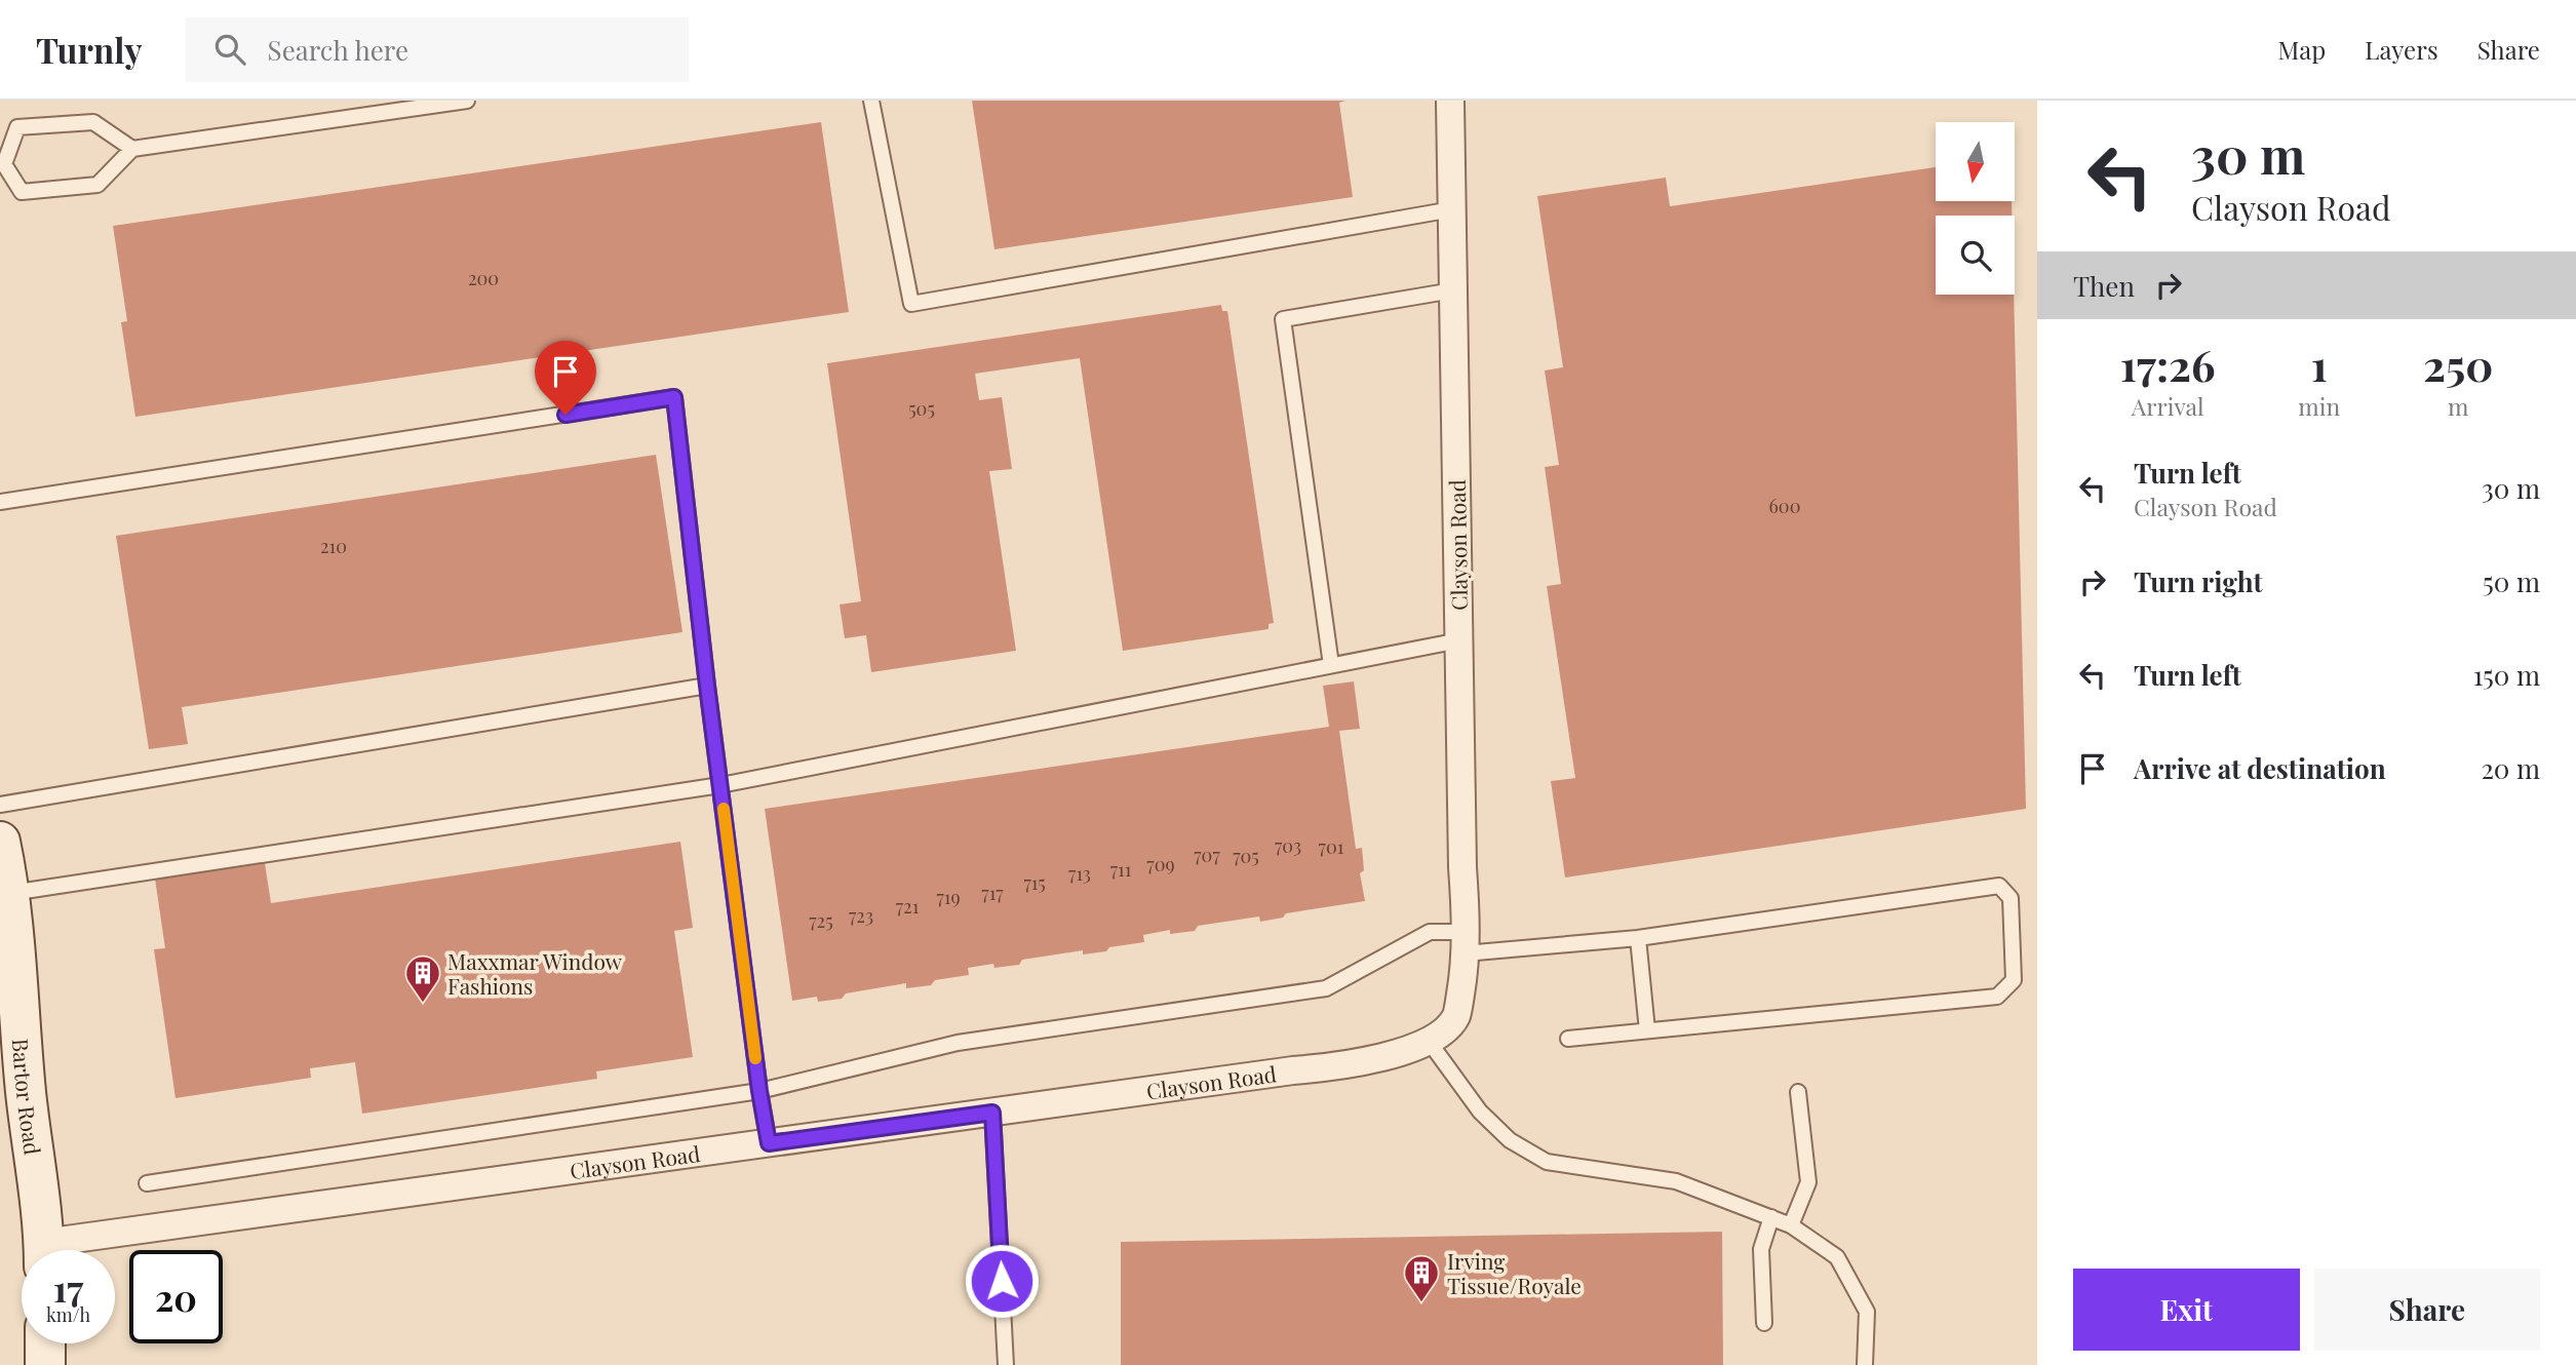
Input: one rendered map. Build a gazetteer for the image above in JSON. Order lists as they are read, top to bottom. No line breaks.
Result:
{"streets":{"street":["Clayson Road","Bartor Road"]},"places":{"building":["Maxxmar Window Fashions","Irving Tissue/Royale"]},"house_numbers":["200","505","600","210","703","701","707","705","709","711","713","715","717","719","721","723","725"],"north":"bottom","page":{"header":"Turnly","search":"Search here","nav":["Map","Layers","Share"],"turn":["30 m","Clayson Road"],"then":"Then","eta":["17:26","Arrival","1","min","250","m"],"list":[{"name":"Turn left","note":"Clayson Road","value":"30 m"},{"name":"Turn right","value":"50 m"},{"name":"Turn left","value":"150 m"},{"name":"Arrive at destination","value":"20 m"}],"speed":"17 km/h","limit":"20","buttons":["Exit","Share"]}}
